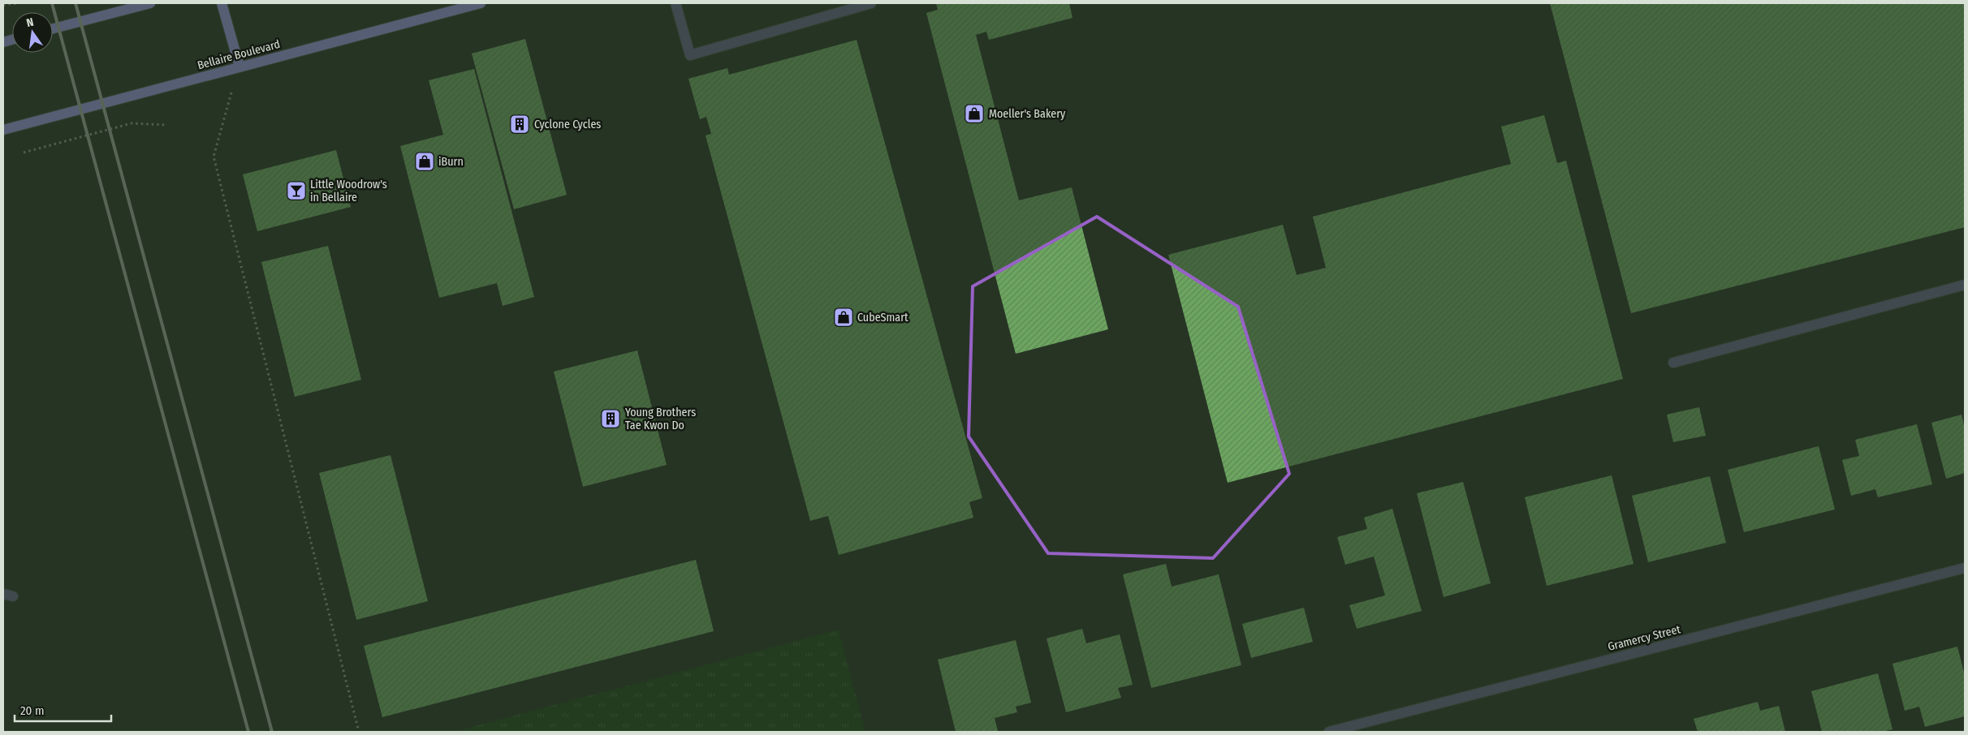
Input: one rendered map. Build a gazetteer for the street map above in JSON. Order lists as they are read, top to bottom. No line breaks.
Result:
{"streets":{"main road":["Bellaire Boulevard"],"street":["Gramercy Street"]},"places":{"shop":["Moeller's Bakery","iBurn","CubeSmart"],"building":["Cyclone Cycles","Young Brothers Tae Kwon Do"],"bar":["Little Woodrow's in Bellaire"]},"scale_bar":"20 m","north":"top"}
